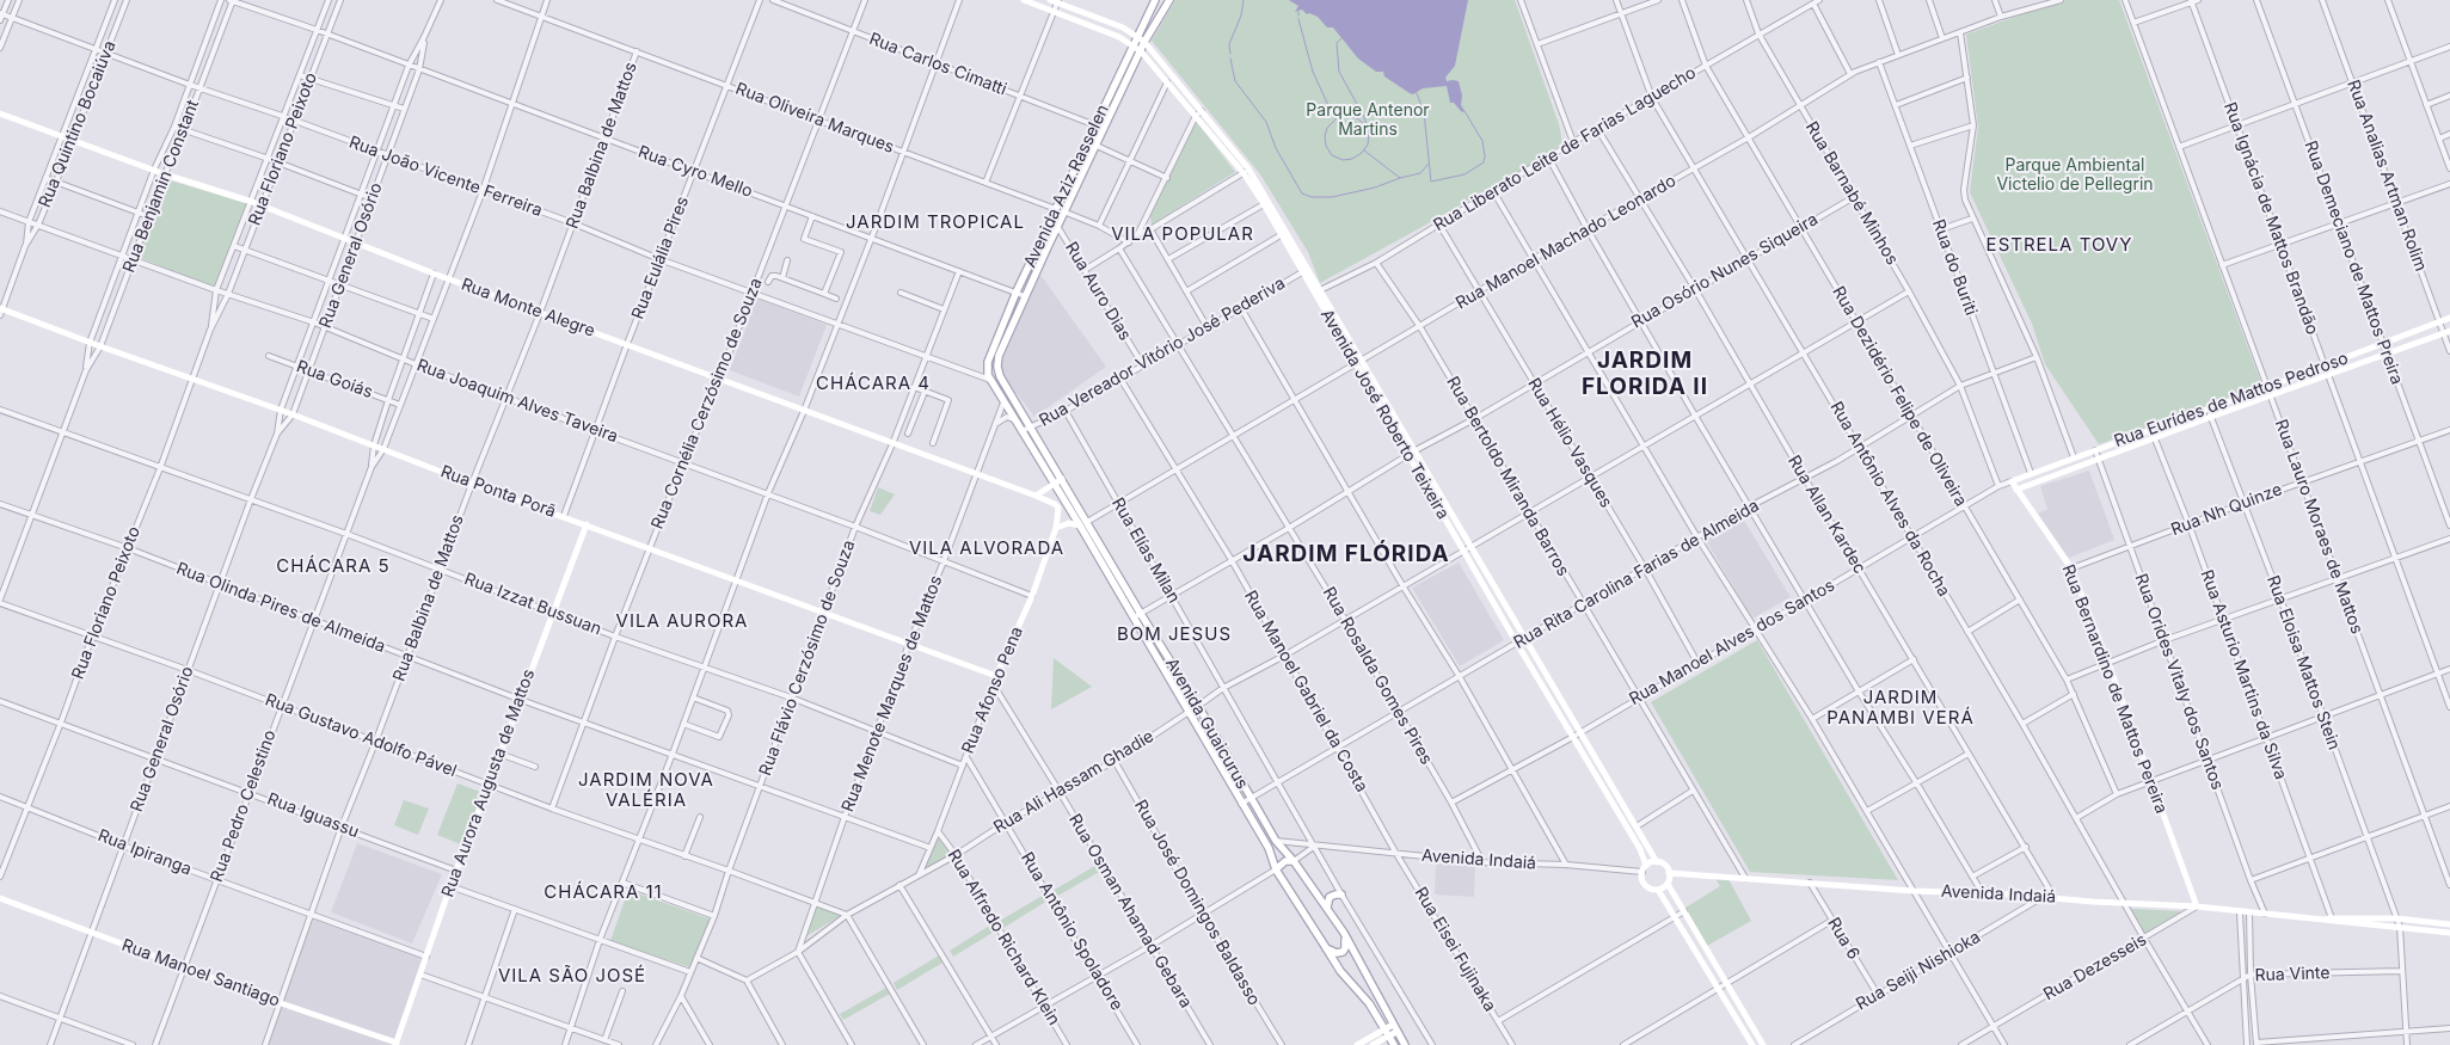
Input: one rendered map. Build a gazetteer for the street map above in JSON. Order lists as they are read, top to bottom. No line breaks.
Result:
{"streets":{"main road":["Avenida Aziz Rasselen","Avenida Guaicurus"],"street":["Rua Carlos Cimatti","Rua Oliveira Marques","Rua Quintino Bocaiúva","Rua Balbina de Mattos","Rua Floriano Peixoto","Rua Liberato Leite de Farias Laguecho","Rua Cyro Mello","Rua Analias Artman Rolim","Rua João Vicente Ferreira","Rua Benjamin Constant","Rua Barnabé Minhos","Rua Ignácia de Mattos Brandão","Rua Manoel Machado Leonardo","Rua General Osório","Rua Eulália Pires","Rua Demeciano de Mattos Preira","Rua do Buriti","Rua Osório Nunes Siqueira","Rua Auro Dias","Rua Monte Alegre","Rua Vereador Vitório José Pederiva","Rua Goiás","Rua Dezidério Felipe de Oliveira","Rua Eurídes de Mattos Pedroso","Rua Joaquim Alves Taveira","Rua Cornélia Cerzósimo de Souza","Avenida José Roberto Teixeira","Rua Hélio Vasques","Rua Bertoldo Miranda Barros","Rua Ponta Porã","Rua Antônio Alves da Rocha","Rua Nh Quinze","Rua Allan Kardec","Rua Lauro Moraes de Mattos","Rua Elías Milan","Rua Rita Carolina Farias de Almeida","Rua Izzat Bussuan","Rua Olinda Pires de Almeida","Rua Manoel Alves dos Santos","Rua Flávio Cerzósimo de Souza","Rua Eloisa Mattos Stein","Rua Asturio Martins da Silva","Rua Rosalda Gomes Pires","Rua Orides Vitaly dos Santos","Rua Bernardino de Mattos Pereira","Rua Afonso Pena","Rua Manoel Gabriel da Costa","Rua Menote Marques de Mattos","Rua Gustavo Adolfo Pável","Rua Ali Hassam Ghadie","Rua Aurora Augusta de Mattos","Rua Pedro Celestino","Rua Iguassu","Rua Ipiranga","Avenida Indaiá","Rua José Domingos Baldasso","Rua Osman Ahamad Gebara","Rua Antônio Spoladore","Rua Alfredo Richard Klein","Rua 6","Rua Eisei Fujinaka","Rua Dezesseis","Rua Seiji Nishioka","Rua Manoel Santiago","Rua Vinte"]},"crossings":[["Rua Carlos Cimatti","Avenida Aziz Rasselen"],["Rua Carlos Cimatti","Rua Cornélia Cerzósimo de Souza"],["Rua Oliveira Marques","Rua Balbina de Mattos"],["Rua Oliveira Marques","Avenida Aziz Rasselen"],["Rua Oliveira Marques","Rua Eulália Pires"],["Rua Oliveira Marques","Rua Cornélia Cerzósimo de Souza"],["Rua Oliveira Marques","Rua Pedro Celestino"],["Rua Quintino Bocaiúva","Rua João Vicente Ferreira"],["Rua Quintino Bocaiúva","Rua Monte Alegre"],["Rua Quintino Bocaiúva","Rua Joaquim Alves Taveira"],["Rua Quintino Bocaiúva","Rua Ponta Porã"],["Rua Balbina de Mattos","Rua Cyro Mello"],["Rua Balbina de Mattos","Rua João Vicente Ferreira"],["Rua Balbina de Mattos","Rua Monte Alegre"],["Rua Balbina de Mattos","Rua Joaquim Alves Taveira"],["Rua Balbina de Mattos","Rua Ponta Porã"],["Rua Balbina de Mattos","Rua Izzat Bussuan"],["Rua Balbina de Mattos","Rua Olinda Pires de Almeida"],["Rua Balbina de Mattos","Rua Gustavo Adolfo Pável"],["Rua Balbina de Mattos","Rua Iguassu"],["Rua Balbina de Mattos","Rua Ipiranga"],["Rua Balbina de Mattos","Rua Manoel Santiago"],["Rua Floriano Peixoto","Rua Cyro Mello"],["Rua Floriano Peixoto","Rua João Vicente Ferreira"],["Rua Floriano Peixoto","Rua Monte Alegre"],["Rua Floriano Peixoto","Rua Joaquim Alves Taveira"],["Rua Floriano Peixoto","Rua Ponta Porã"],["Rua Floriano Peixoto","Rua Izzat Bussuan"],["Rua Floriano Peixoto","Rua Olinda Pires de Almeida"],["Rua Floriano Peixoto","Rua Gustavo Adolfo Pável"],["Rua Floriano Peixoto","Rua Iguassu"],["Rua Floriano Peixoto","Rua Ipiranga"],["Rua Liberato Leite de Farias Laguecho","Rua Barnabé Minhos"],["Rua Liberato Leite de Farias Laguecho","Rua Dezidério Felipe de Oliveira"],["Rua Liberato Leite de Farias Laguecho","Avenida José Roberto Teixeira"],["Rua Liberato Leite de Farias Laguecho","Rua Hélio Vasques"],["Rua Liberato Leite de Farias Laguecho","Rua Bertoldo Miranda Barros"],["Rua Liberato Leite de Farias Laguecho","Rua Antônio Alves da Rocha"],["Rua Liberato Leite de Farias Laguecho","Rua Allan Kardec"],["Rua Cyro Mello","Rua Benjamin Constant"],["Rua Cyro Mello","Avenida Aziz Rasselen"],["Rua Cyro Mello","Rua General Osório"],["Rua Cyro Mello","Rua Eulália Pires"],["Rua Cyro Mello","Rua Cornélia Cerzósimo de Souza"],["Rua Cyro Mello","Rua Flávio Cerzósimo de Souza"],["Rua Cyro Mello","Rua Pedro Celestino"],["Rua Analias Artman Rolim","Rua Eurídes de Mattos Pedroso"],["Rua João Vicente Ferreira","Rua Benjamin Constant"],["Rua João Vicente Ferreira","Avenida Aziz Rasselen"],["Rua João Vicente Ferreira","Rua General Osório"],["Rua João Vicente Ferreira","Rua Eulália Pires"],["Rua João Vicente Ferreira","Rua Cornélia Cerzósimo de Souza"],["Rua João Vicente Ferreira","Rua Flávio Cerzósimo de Souza"],["Rua João Vicente Ferreira","Avenida Guaicurus"],["Rua João Vicente Ferreira","Rua Pedro Celestino"],["Rua Benjamin Constant","Rua Monte Alegre"],["Rua Benjamin Constant","Rua Joaquim Alves Taveira"],["Rua Benjamin Constant","Rua Ponta Porã"],["Rua Benjamin Constant","Rua Izzat Bussuan"],["Rua Benjamin Constant","Rua Olinda Pires de Almeida"],["Rua Benjamin Constant","Rua Gustavo Adolfo Pável"],["Avenida Aziz Rasselen","Rua Auro Dias"],["Avenida Aziz Rasselen","Avenida José Roberto Teixeira"],["Avenida Aziz Rasselen","Avenida Guaicurus"],["Rua Barnabé Minhos","Rua Manoel Machado Leonardo"],["Rua Barnabé Minhos","Rua Osório Nunes Siqueira"],["Rua Barnabé Minhos","Rua Rita Carolina Farias de Almeida"],["Rua Barnabé Minhos","Rua Manoel Alves dos Santos"],["Rua Barnabé Minhos","Rua Ali Hassam Ghadie"],["Rua Ignácia de Mattos Brandão","Rua Eurídes de Mattos Pedroso"],["Rua Ignácia de Mattos Brandão","Rua Nh Quinze"],["Rua Manoel Machado Leonardo","Rua do Buriti"],["Rua Manoel Machado Leonardo","Rua Dezidério Felipe de Oliveira"],["Rua Manoel Machado Leonardo","Avenida José Roberto Teixeira"],["Rua Manoel Machado Leonardo","Rua Hélio Vasques"],["Rua Manoel Machado Leonardo","Rua Bertoldo Miranda Barros"],["Rua Manoel Machado Leonardo","Rua Antônio Alves da Rocha"],["Rua Manoel Machado Leonardo","Rua Allan Kardec"],["Rua Manoel Machado Leonardo","Rua Elías Milan"],["Rua Manoel Machado Leonardo","Rua Rosalda Gomes Pires"],["Rua Manoel Machado Leonardo","Rua Manoel Gabriel da Costa"],["Rua Manoel Machado Leonardo","Avenida Guaicurus"],["Rua General Osório","Rua Monte Alegre"],["Rua General Osório","Rua Goiás"],["Rua General Osório","Rua Joaquim Alves Taveira"],["Rua General Osório","Rua Ponta Porã"],["Rua General Osório","Rua Izzat Bussuan"],["Rua General Osório","Rua Olinda Pires de Almeida"],["Rua General Osório","Rua Gustavo Adolfo Pável"],["Rua General Osório","Rua Iguassu"],["Rua General Osório","Rua Ipiranga"],["Rua General Osório","Rua Manoel Santiago"],["Rua Eulália Pires","Rua Monte Alegre"],["Rua Eulália Pires","Rua Joaquim Alves Taveira"],["Rua Eulália Pires","Rua Ponta Porã"],["Rua Demeciano de Mattos Preira","Rua Eurídes de Mattos Pedroso"],["Rua Demeciano de Mattos Preira","Rua Nh Quinze"],["Rua do Buriti","Rua Eurídes de Mattos Pedroso"],["Rua do Buriti","Rua Rita Carolina Farias de Almeida"],["Rua Osório Nunes Siqueira","Rua Dezidério Felipe de Oliveira"],["Rua Osório Nunes Siqueira","Avenida José Roberto Teixeira"],["Rua Osório Nunes Siqueira","Rua Hélio Vasques"],["Rua Osório Nunes Siqueira","Rua Bertoldo Miranda Barros"],["Rua Osório Nunes Siqueira","Rua Antônio Alves da Rocha"],["Rua Osório Nunes Siqueira","Rua Allan Kardec"],["Rua Osório Nunes Siqueira","Rua Elías Milan"],["Rua Osório Nunes Siqueira","Rua Rosalda Gomes Pires"],["Rua Osório Nunes Siqueira","Rua Manoel Gabriel da Costa"],["Rua Osório Nunes Siqueira","Avenida Guaicurus"],["Rua Auro Dias","Rua Vereador Vitório José Pederiva"],["Rua Monte Alegre","Rua Cornélia Cerzósimo de Souza"],["Rua Monte Alegre","Rua Flávio Cerzósimo de Souza"],["Rua Monte Alegre","Rua Afonso Pena"],["Rua Monte Alegre","Rua Menote Marques de Mattos"],["Rua Monte Alegre","Rua Pedro Celestino"],["Rua Vereador Vitório José Pederiva","Avenida José Roberto Teixeira"],["Rua Vereador Vitório José Pederiva","Rua Elías Milan"],["Rua Vereador Vitório José Pederiva","Rua Rosalda Gomes Pires"],["Rua Vereador Vitório José Pederiva","Rua Manoel Gabriel da Costa"],["Rua Vereador Vitório José Pederiva","Avenida Guaicurus"],["Rua Goiás","Rua Pedro Celestino"],["Rua Dezidério Felipe de Oliveira","Rua Rita Carolina Farias de Almeida"],["Rua Dezidério Felipe de Oliveira","Rua Manoel Alves dos Santos"],["Rua Dezidério Felipe de Oliveira","Rua Ali Hassam Ghadie"],["Rua Eurídes de Mattos Pedroso","Rua Lauro Moraes de Mattos"],["Rua Eurídes de Mattos Pedroso","Rua Manoel Alves dos Santos"],["Rua Eurídes de Mattos Pedroso","Rua Eloisa Mattos Stein"],["Rua Eurídes de Mattos Pedroso","Rua Asturio Martins da Silva"],["Rua Eurídes de Mattos Pedroso","Rua Orides Vitaly dos Santos"],["Rua Eurídes de Mattos Pedroso","Rua Bernardino de Mattos Pereira"],["Rua Joaquim Alves Taveira","Rua Cornélia Cerzósimo de Souza"],["Rua Joaquim Alves Taveira","Rua Flávio Cerzósimo de Souza"],["Rua Joaquim Alves Taveira","Rua Afonso Pena"],["Rua Joaquim Alves Taveira","Rua Menote Marques de Mattos"],["Rua Joaquim Alves Taveira","Rua Pedro Celestino"],["Rua Cornélia Cerzósimo de Souza","Rua Ponta Porã"],["Rua Cornélia Cerzósimo de Souza","Rua Izzat Bussuan"],["Rua Cornélia Cerzósimo de Souza","Rua Olinda Pires de Almeida"],["Rua Cornélia Cerzósimo de Souza","Rua Gustavo Adolfo Pável"],["Avenida José Roberto Teixeira","Rua Rita Carolina Farias de Almeida"],["Avenida José Roberto Teixeira","Rua Manoel Alves dos Santos"],["Avenida José Roberto Teixeira","Rua Ali Hassam Ghadie"],["Avenida José Roberto Teixeira","Avenida Indaiá"],["Rua Hélio Vasques","Rua Rita Carolina Farias de Almeida"],["Rua Hélio Vasques","Rua Manoel Alves dos Santos"],["Rua Hélio Vasques","Rua Ali Hassam Ghadie"],["Rua Bertoldo Miranda Barros","Rua Rita Carolina Farias de Almeida"],["Rua Bertoldo Miranda Barros","Rua Manoel Alves dos Santos"],["Rua Bertoldo Miranda Barros","Rua Ali Hassam Ghadie"],["Rua Bertoldo Miranda Barros","Avenida Indaiá"],["Rua Ponta Porã","Rua Flávio Cerzósimo de Souza"],["Rua Ponta Porã","Rua Afonso Pena"],["Rua Ponta Porã","Rua Menote Marques de Mattos"],["Rua Ponta Porã","Rua Aurora Augusta de Mattos"],["Rua Ponta Porã","Rua Pedro Celestino"],["Rua Antônio Alves da Rocha","Rua Rita Carolina Farias de Almeida"],["Rua Antônio Alves da Rocha","Rua Manoel Alves dos Santos"],["Rua Antônio Alves da Rocha","Rua Ali Hassam Ghadie"],["Rua Antônio Alves da Rocha","Avenida Indaiá"],["Rua Antônio Alves da Rocha","Rua Dezesseis"],["Rua Antônio Alves da Rocha","Rua Vinte"],["Rua Nh Quinze","Rua Lauro Moraes de Mattos"],["Rua Nh Quinze","Rua Eloisa Mattos Stein"],["Rua Nh Quinze","Rua Asturio Martins da Silva"],["Rua Nh Quinze","Rua Orides Vitaly dos Santos"],["Rua Nh Quinze","Rua Bernardino de Mattos Pereira"],["Rua Allan Kardec","Rua Rita Carolina Farias de Almeida"],["Rua Allan Kardec","Rua Manoel Alves dos Santos"],["Rua Allan Kardec","Rua Ali Hassam Ghadie"],["Rua Allan Kardec","Avenida Indaiá"],["Rua Elías Milan","Rua Rita Carolina Farias de Almeida"],["Rua Elías Milan","Rua Ali Hassam Ghadie"],["Rua Elías Milan","Avenida Indaiá"],["Rua Rita Carolina Farias de Almeida","Rua Rosalda Gomes Pires"],["Rua Rita Carolina Farias de Almeida","Rua Manoel Gabriel da Costa"],["Rua Rita Carolina Farias de Almeida","Avenida Guaicurus"],["Rua Izzat Bussuan","Rua Flávio Cerzósimo de Souza"],["Rua Izzat Bussuan","Rua Afonso Pena"],["Rua Izzat Bussuan","Rua Menote Marques de Mattos"],["Rua Izzat Bussuan","Rua Aurora Augusta de Mattos"],["Rua Izzat Bussuan","Rua Pedro Celestino"],["Rua Olinda Pires de Almeida","Rua Flávio Cerzósimo de Souza"],["Rua Olinda Pires de Almeida","Rua Afonso Pena"],["Rua Olinda Pires de Almeida","Rua Menote Marques de Mattos"],["Rua Olinda Pires de Almeida","Rua Aurora Augusta de Mattos"],["Rua Olinda Pires de Almeida","Rua Pedro Celestino"],["Rua Manoel Alves dos Santos","Rua Rosalda Gomes Pires"],["Rua Manoel Alves dos Santos","Rua Bernardino de Mattos Pereira"],["Rua Flávio Cerzósimo de Souza","Rua Gustavo Adolfo Pável"],["Rua Eloisa Mattos Stein","Avenida Indaiá"],["Rua Asturio Martins da Silva","Avenida Indaiá"],["Rua Rosalda Gomes Pires","Rua Ali Hassam Ghadie"],["Rua Rosalda Gomes Pires","Avenida Indaiá"],["Rua Orides Vitaly dos Santos","Avenida Indaiá"],["Rua Bernardino de Mattos Pereira","Avenida Indaiá"],["Rua Bernardino de Mattos Pereira","Rua Dezesseis"],["Rua Afonso Pena","Rua Ali Hassam Ghadie"],["Rua Afonso Pena","Rua Osman Ahamad Gebara"],["Rua Afonso Pena","Rua Antônio Spoladore"],["Rua Afonso Pena","Rua Alfredo Richard Klein"],["Rua Manoel Gabriel da Costa","Rua Ali Hassam Ghadie"],["Rua Manoel Gabriel da Costa","Avenida Indaiá"],["Rua Manoel Gabriel da Costa","Rua Eisei Fujinaka"],["Rua Menote Marques de Mattos","Avenida Guaicurus"],["Rua Menote Marques de Mattos","Rua Gustavo Adolfo Pável"],["Rua Menote Marques de Mattos","Rua Ali Hassam Ghadie"],["Avenida Guaicurus","Rua Ali Hassam Ghadie"],["Avenida Guaicurus","Avenida Indaiá"],["Rua Gustavo Adolfo Pável","Rua Ali Hassam Ghadie"],["Rua Gustavo Adolfo Pável","Rua Aurora Augusta de Mattos"],["Rua Gustavo Adolfo Pável","Rua Pedro Celestino"],["Rua Ali Hassam Ghadie","Rua José Domingos Baldasso"],["Rua Ali Hassam Ghadie","Rua Osman Ahamad Gebara"],["Rua Ali Hassam Ghadie","Rua Antônio Spoladore"],["Rua Ali Hassam Ghadie","Rua Alfredo Richard Klein"],["Rua Aurora Augusta de Mattos","Rua Iguassu"],["Rua Aurora Augusta de Mattos","Rua Ipiranga"],["Rua Aurora Augusta de Mattos","Rua Manoel Santiago"],["Rua Pedro Celestino","Rua Iguassu"],["Rua Pedro Celestino","Rua Ipiranga"],["Rua Pedro Celestino","Rua Manoel Santiago"],["Avenida Indaiá","Rua 6"],["Avenida Indaiá","Rua Eisei Fujinaka"],["Avenida Indaiá","Rua Dezesseis"],["Avenida Indaiá","Rua Seiji Nishioka"],["Rua 6","Rua Seiji Nishioka"]],"districts":["JARDIM TROPICAL","VILA POPULAR","ESTRELA TOVY","JARDIM FLORIDA II","CHÁCARA 4","VILA ALVORADA","JARDIM FLÓRIDA","CHÁCARA 5","VILA AURORA","BOM JESUS","JARDIM PANAMBI VERÁ","JARDIM NOVA VALÉRIA","CHÁCARA 11","VILA SÃO JOSÉ"],"parks":["Parque Antenor Martins","Parque Ambiental Victelio de Pellegrin"]}
